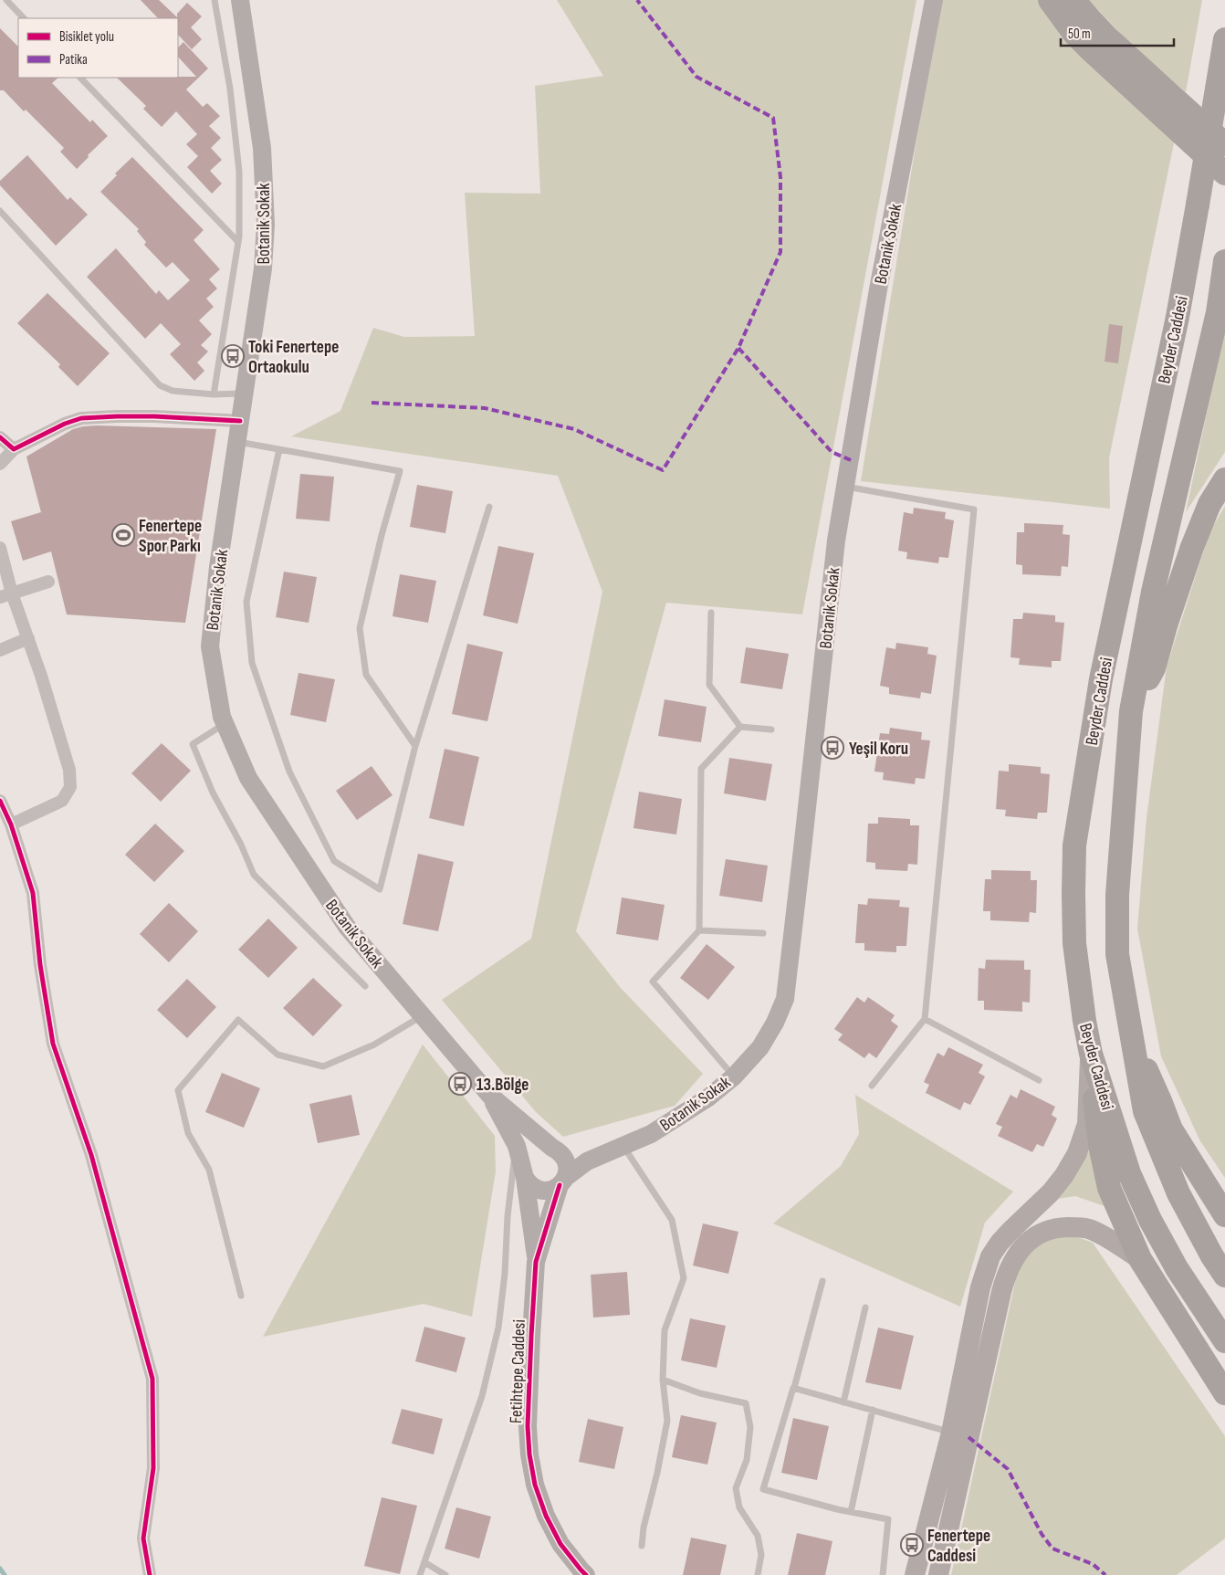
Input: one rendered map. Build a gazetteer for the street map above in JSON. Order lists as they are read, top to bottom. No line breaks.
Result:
{"streets":{"highway":["Beyder Caddesi"],"main road":["Botanik Sokak","Fetihtepe Caddesi"]},"crossings":[["Botanik Sokak","Fetihtepe Caddesi"]],"places":{"bus stop":["Toki Fenertepe Ortaokulu","Yeşil Koru","13.Bölge","Fenertepe Caddesi"],"sports":["Fenertepe Spor Parkı"]},"legend":["Bisiklet yolu","Patika"],"scale_bar":"50 m"}
